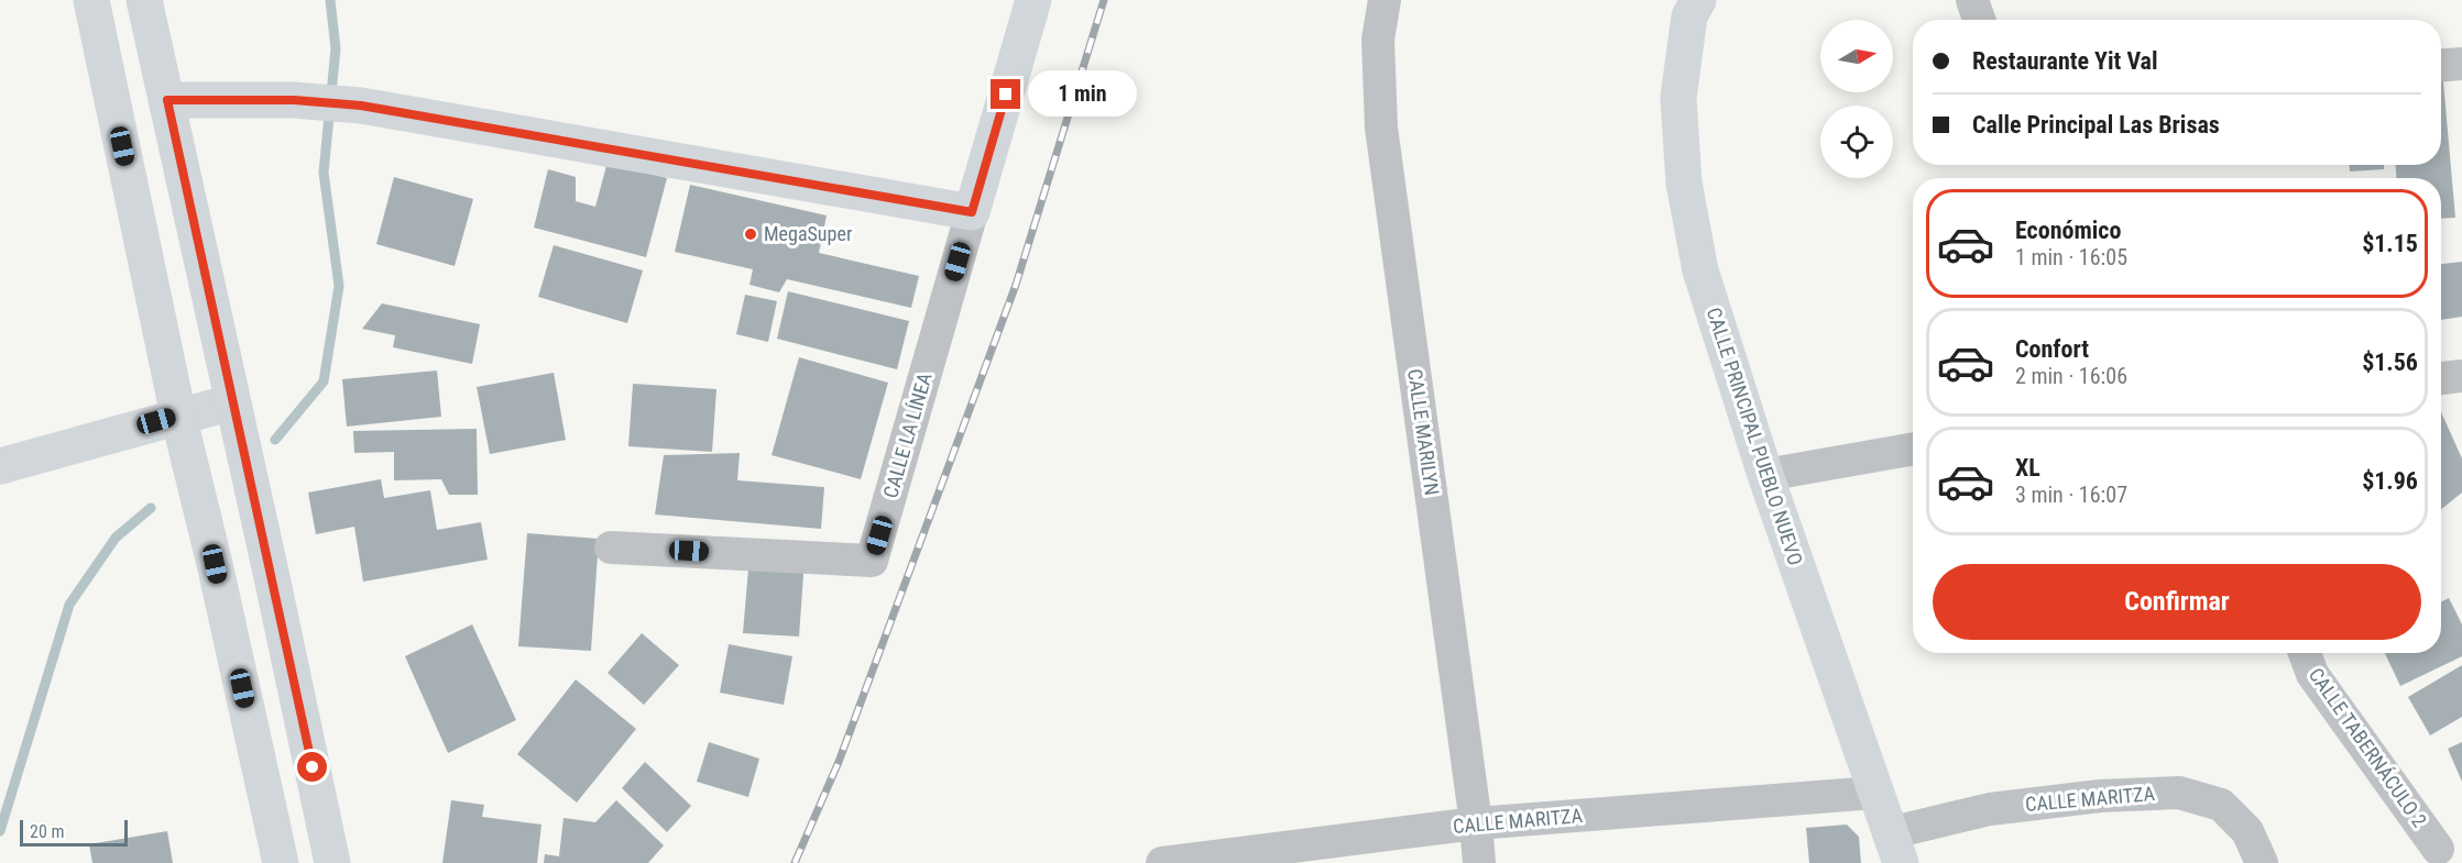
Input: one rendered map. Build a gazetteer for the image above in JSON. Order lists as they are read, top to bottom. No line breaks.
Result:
{"streets":{"main road":["CALLE PRINCIPAL PUEBLO NUEVO"],"street":["CALLE MARILYN","CALLE LA LÍNEA","CALLE TABERNÁCULO 2","CALLE MARITZA"]},"crossings":[["CALLE MARILYN","CALLE MARITZA"],["CALLE PRINCIPAL PUEBLO NUEVO","CALLE MARITZA"]],"places":["MegaSuper"],"scale_bar":"20 m","north":"right","page":{"banner":["Restaurante Yit Val","Calle Principal Las Brisas"],"bubble":"1 min","list":[{"name":"Económico","note":"1 min · 16:05","value":"$1.15"},{"name":"Confort","note":"2 min · 16:06","value":"$1.56"},{"name":"XL","note":"3 min · 16:07","value":"$1.96"}],"buttons":"Confirmar","scale":"20 m"}}
